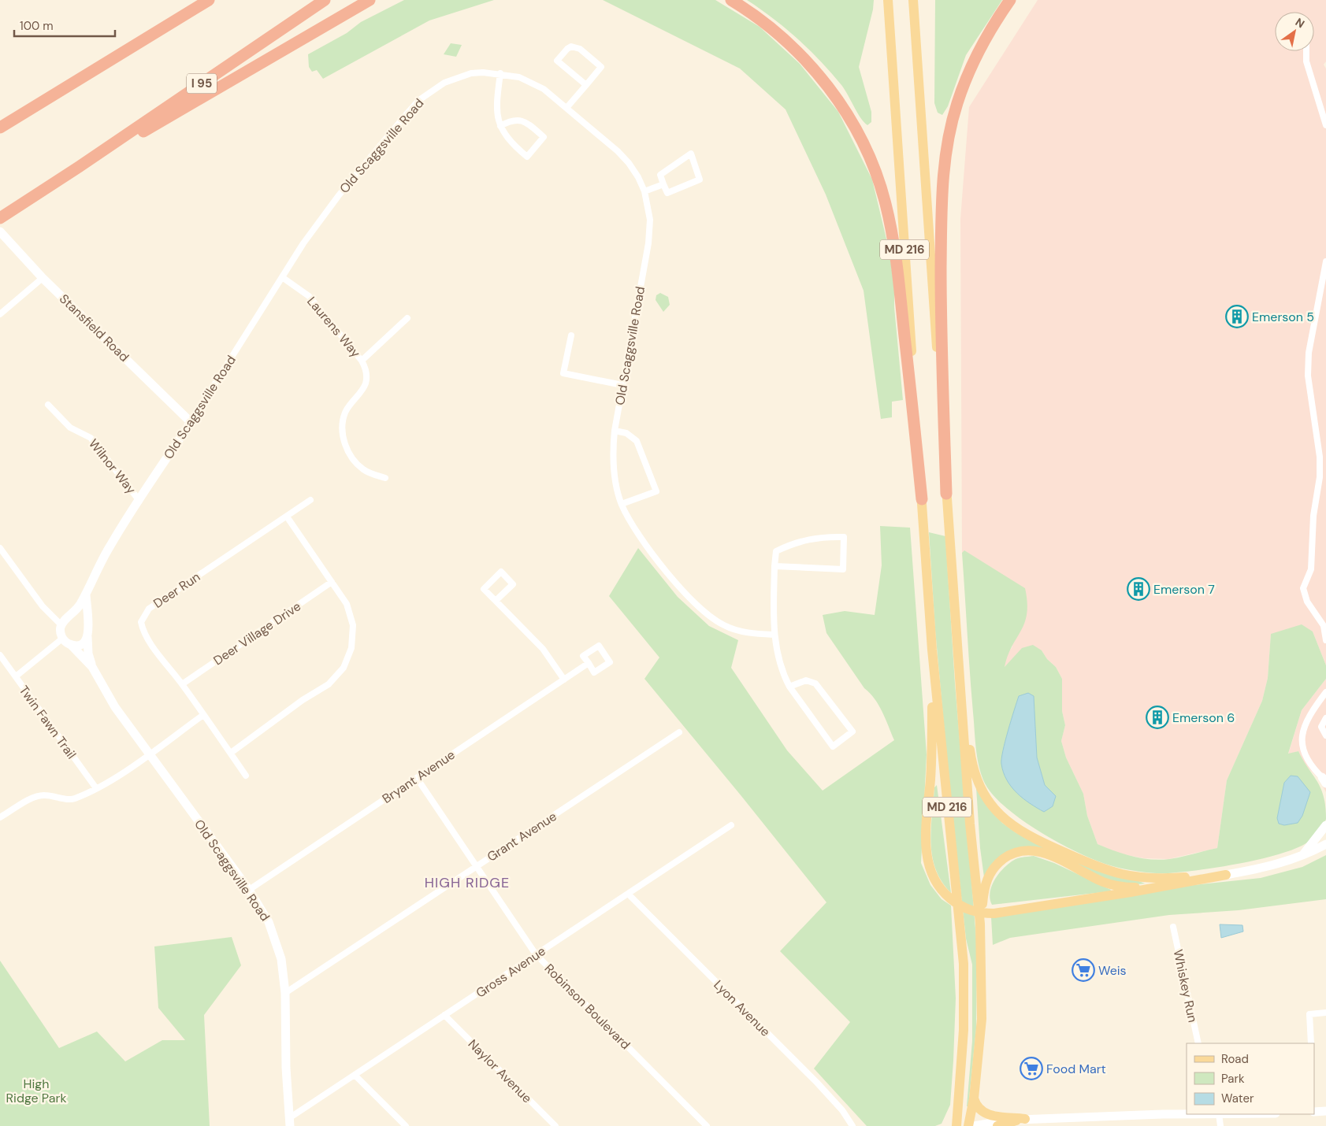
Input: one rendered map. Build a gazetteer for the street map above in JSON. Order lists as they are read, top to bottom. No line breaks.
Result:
{"streets":{"highway":["I 95"],"main road":["MD 216"],"street":["Old Scaggsville Road","Laurens Way","Stansfield Road","Wilnor Way","Deer Run","Deer Village Drive","Twin Fawn Trail","Bryant Avenue","Grant Avenue","Gross Avenue","Whiskey Run","Robinson Boulevard","Lyon Avenue","Naylor Avenue"]},"crossings":[["Old Scaggsville Road","Laurens Way"],["Old Scaggsville Road","Stansfield Road"],["Old Scaggsville Road","Wilnor Way"],["Old Scaggsville Road","Bryant Avenue"],["Old Scaggsville Road","Grant Avenue"],["Old Scaggsville Road","Gross Avenue"],["Deer Run","Deer Village Drive"],["Bryant Avenue","Robinson Boulevard"],["Grant Avenue","Robinson Boulevard"],["Gross Avenue","Robinson Boulevard"],["Gross Avenue","Lyon Avenue"],["Gross Avenue","Naylor Avenue"]],"districts":["HIGH RIDGE"],"parks":["High Ridge Park"],"places":{"building":["Emerson 5","Emerson 7","Emerson 6"],"supermarket":["Weis","Food Mart"]},"legend":["Road","Park","Water"],"scale_bar":"100 m","north":"top right"}
